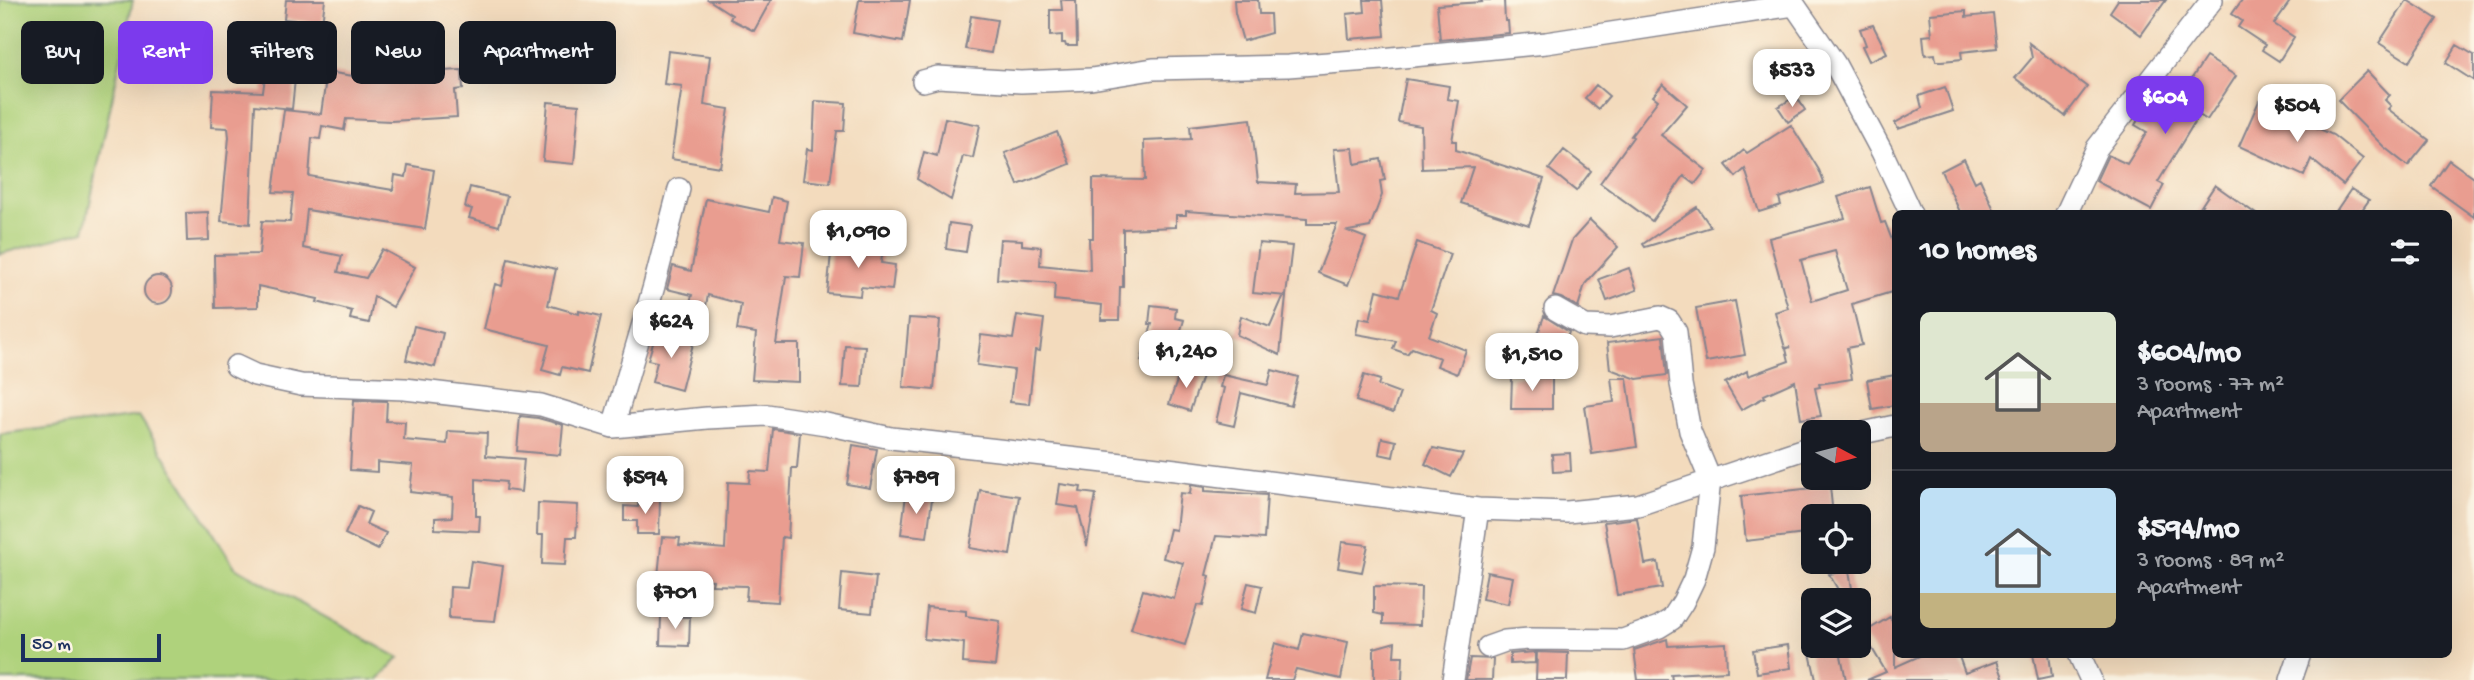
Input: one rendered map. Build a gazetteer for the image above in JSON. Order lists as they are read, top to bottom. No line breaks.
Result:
{"scale_bar":"50 m","north":"right","page":{"chip":["Buy","Rent","Filters","New","Apartment"],"price":["$533","$604","$504","$1,090","$624","$1,240","$1,510","$594","$789","$701"],"heading":"10 homes","list":[{"name":"$604/mo","note":"3 rooms · 77 m² · Apartment"},{"name":"$594/mo","note":"3 rooms · 89 m² · Apartment"}],"scale":"50 m"}}
